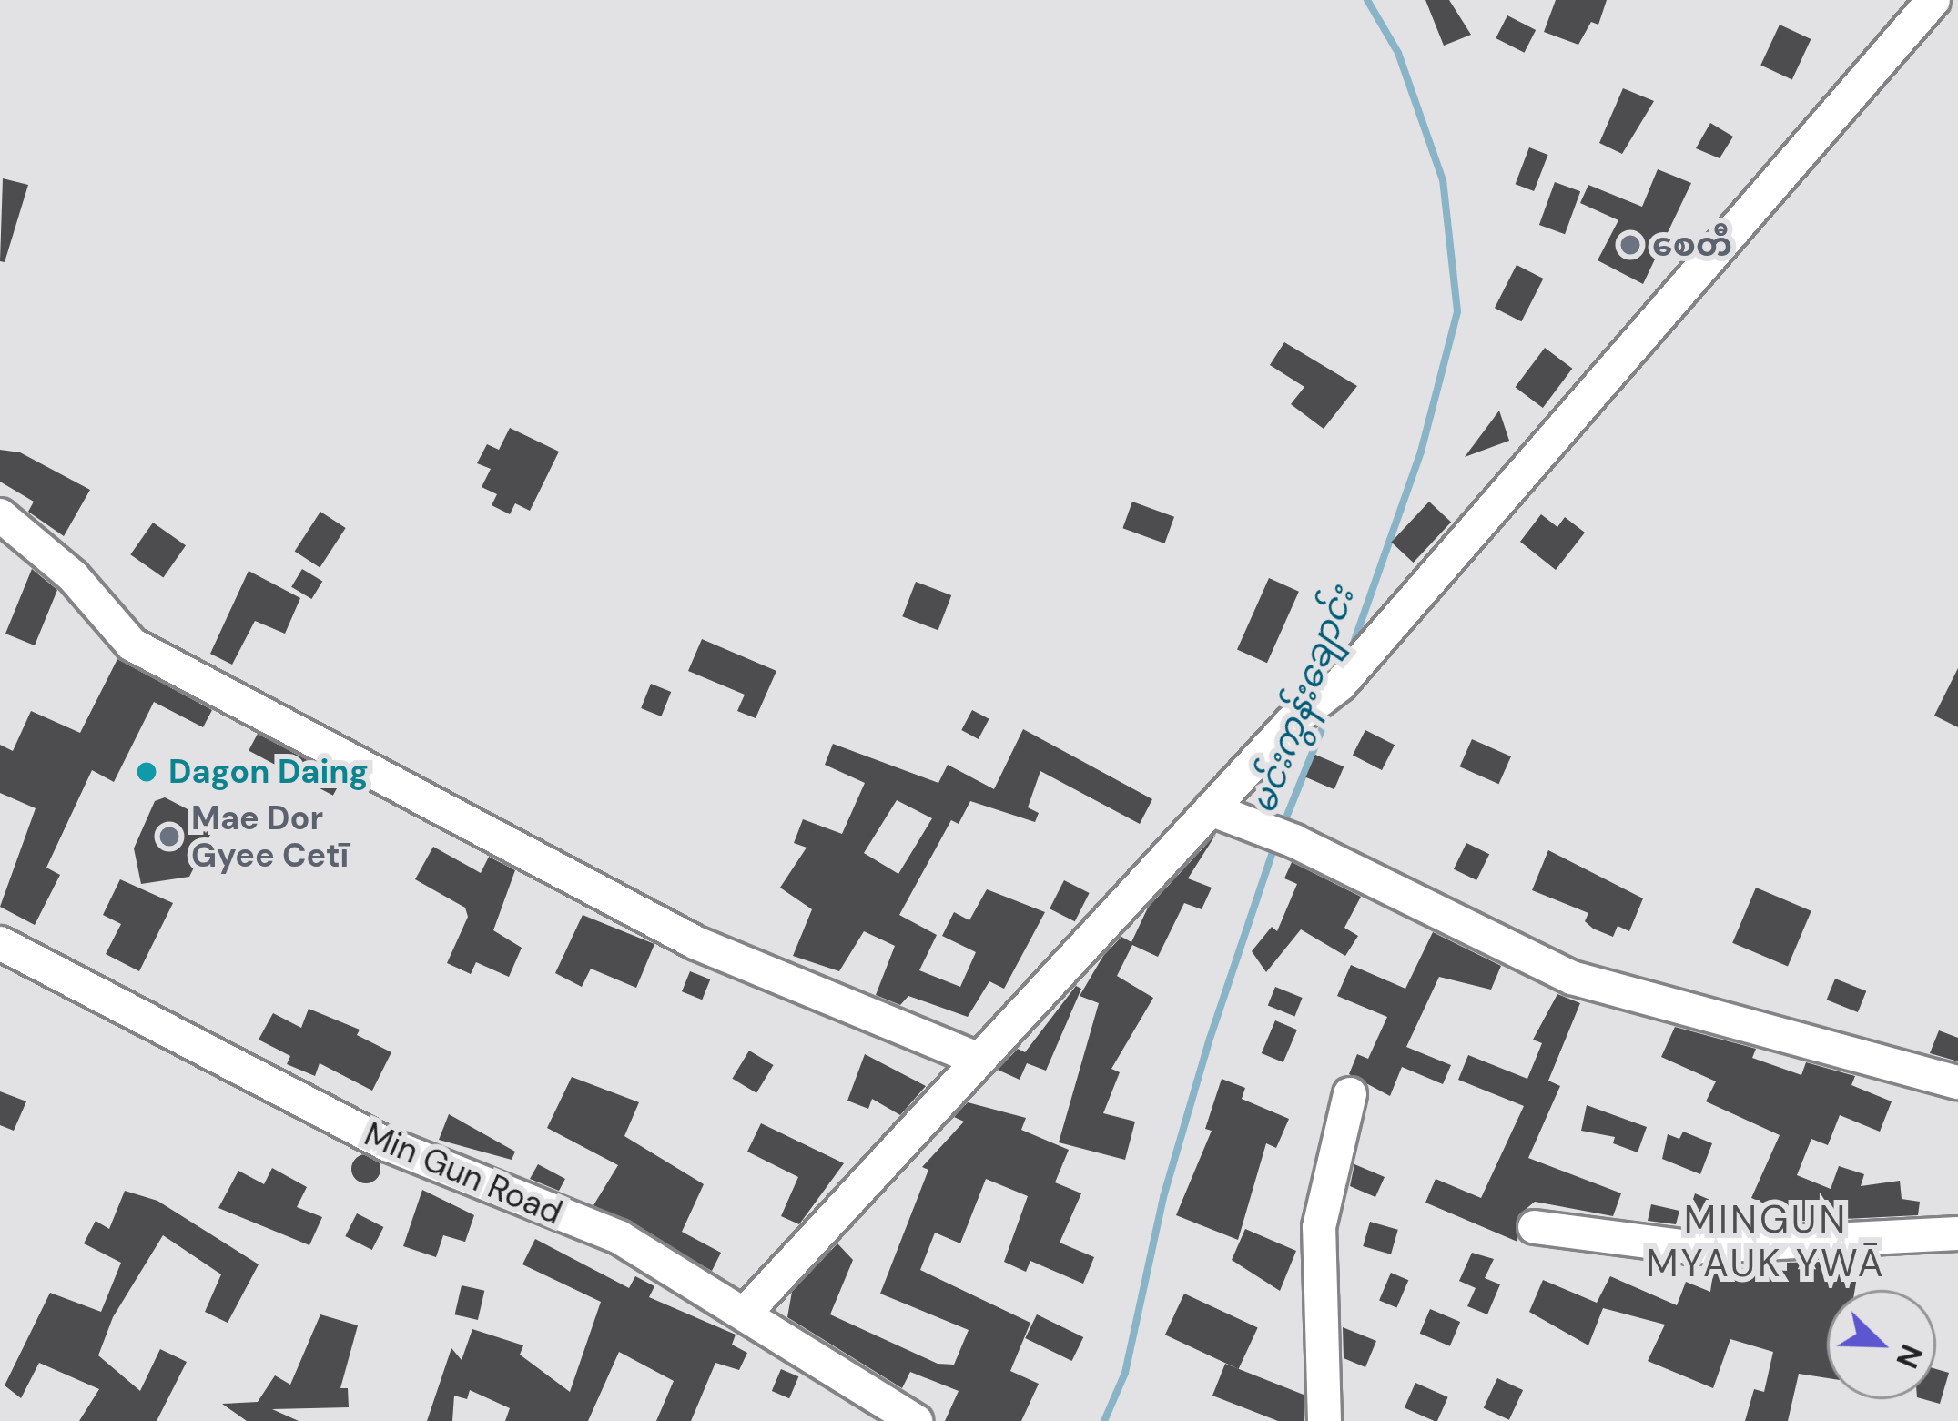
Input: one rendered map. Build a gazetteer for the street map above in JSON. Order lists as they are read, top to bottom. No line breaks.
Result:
{"streets":{"street":["Min Gun Road"]},"districts":["MINGUN MYAUK YWĀ"],"water":["မင်းကွန်းချောင်း"],"places":["စေတီ","Dagon Daing","Mae Dor Gyee Cetī"],"north":"bottom right"}
